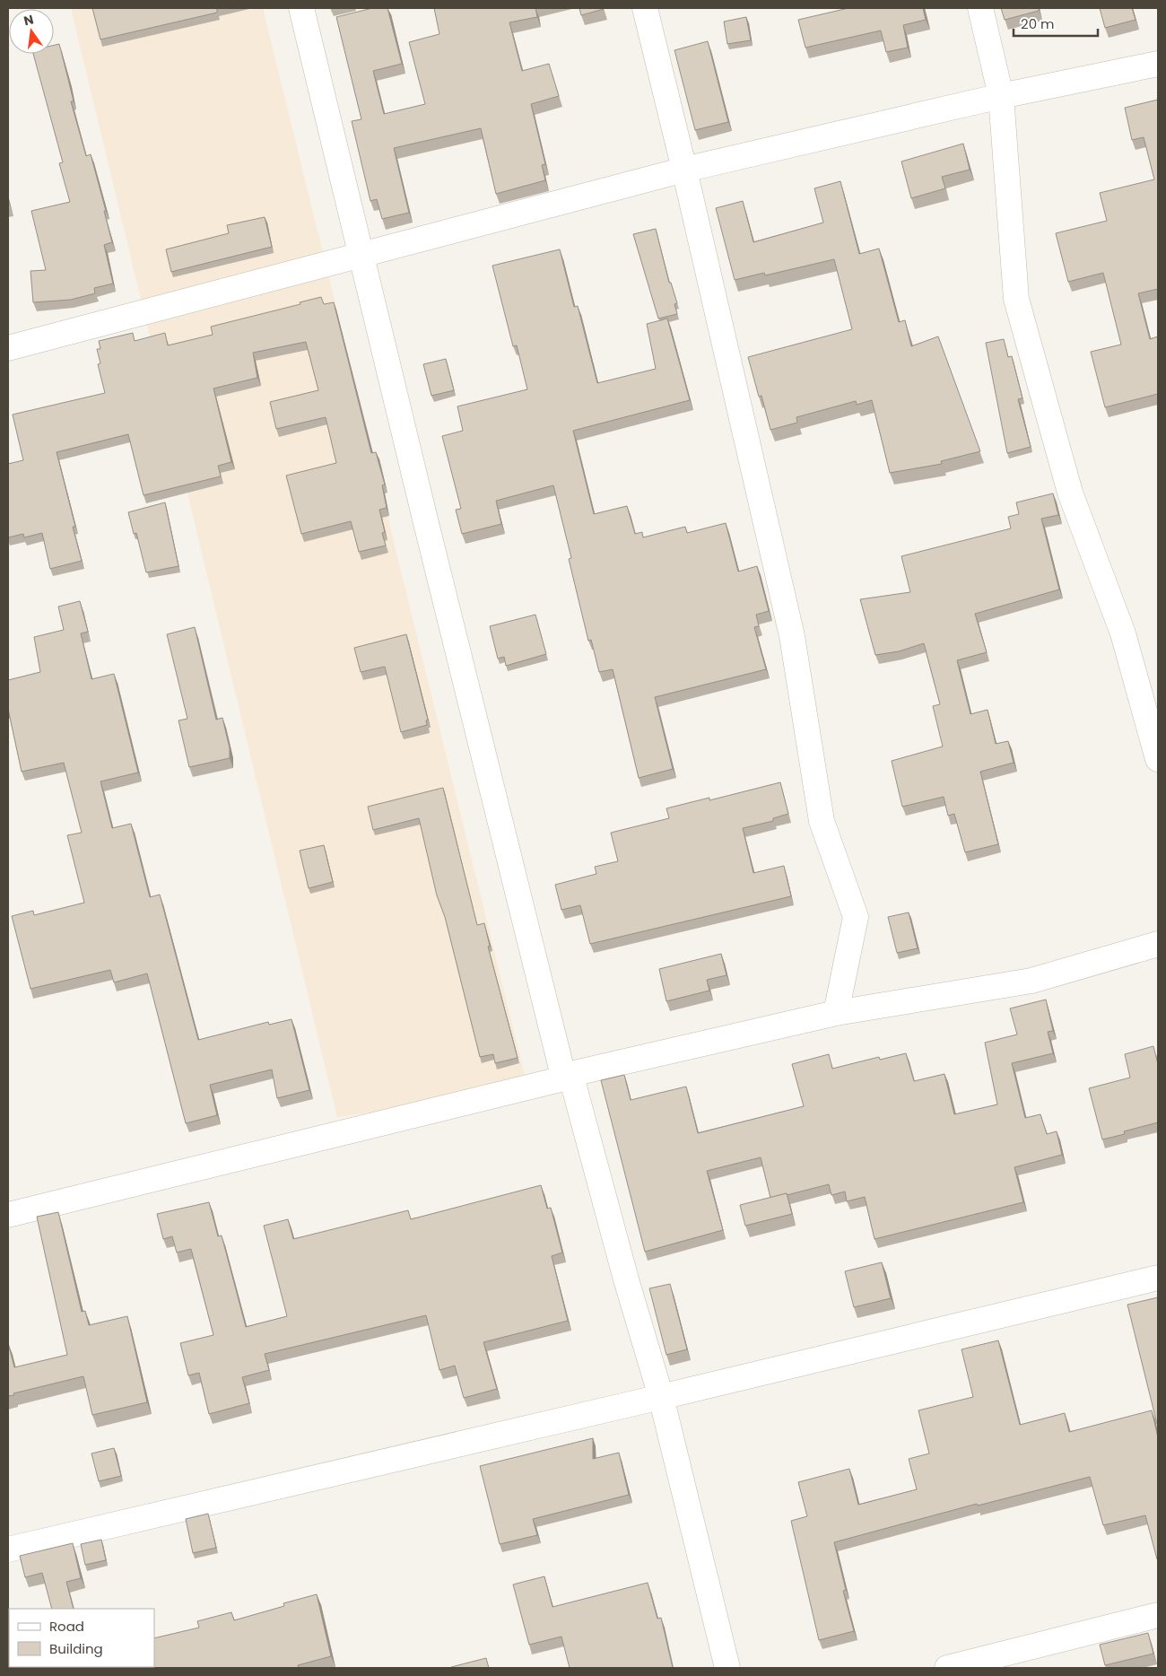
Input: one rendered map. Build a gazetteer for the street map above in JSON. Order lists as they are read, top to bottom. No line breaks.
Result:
{"legend":["Road","Building"],"scale_bar":"20 m","north":"top"}
